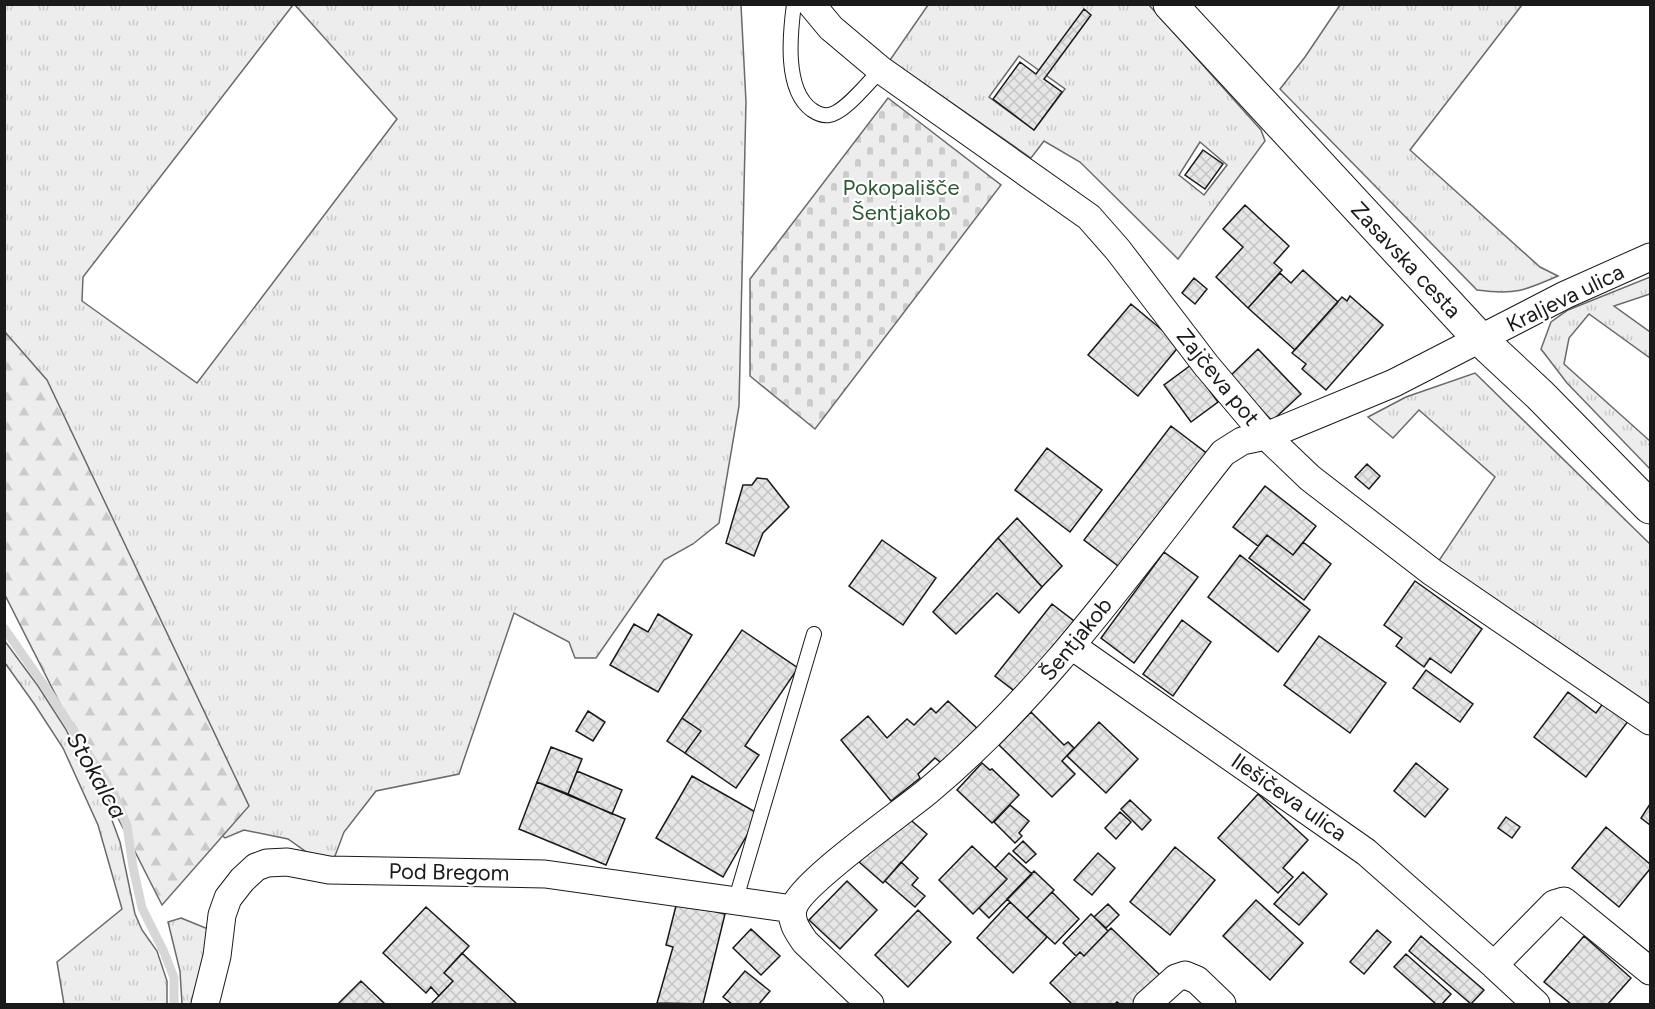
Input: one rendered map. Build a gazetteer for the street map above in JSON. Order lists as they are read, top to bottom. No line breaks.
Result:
{"streets":{"main road":["Zasavska cesta"],"street":["Kraljeva ulica","Zajčeva pot","Šentjakob","Ilešičeva ulica","Pod Bregom"]},"crossings":[["Zasavska cesta","Kraljeva ulica"],["Zasavska cesta","Šentjakob"],["Kraljeva ulica","Šentjakob"],["Zajčeva pot","Šentjakob"],["Šentjakob","Ilešičeva ulica"],["Šentjakob","Pod Bregom"]],"water":["Stokalca"],"parks":["Pokopališče Šentjakob"]}
